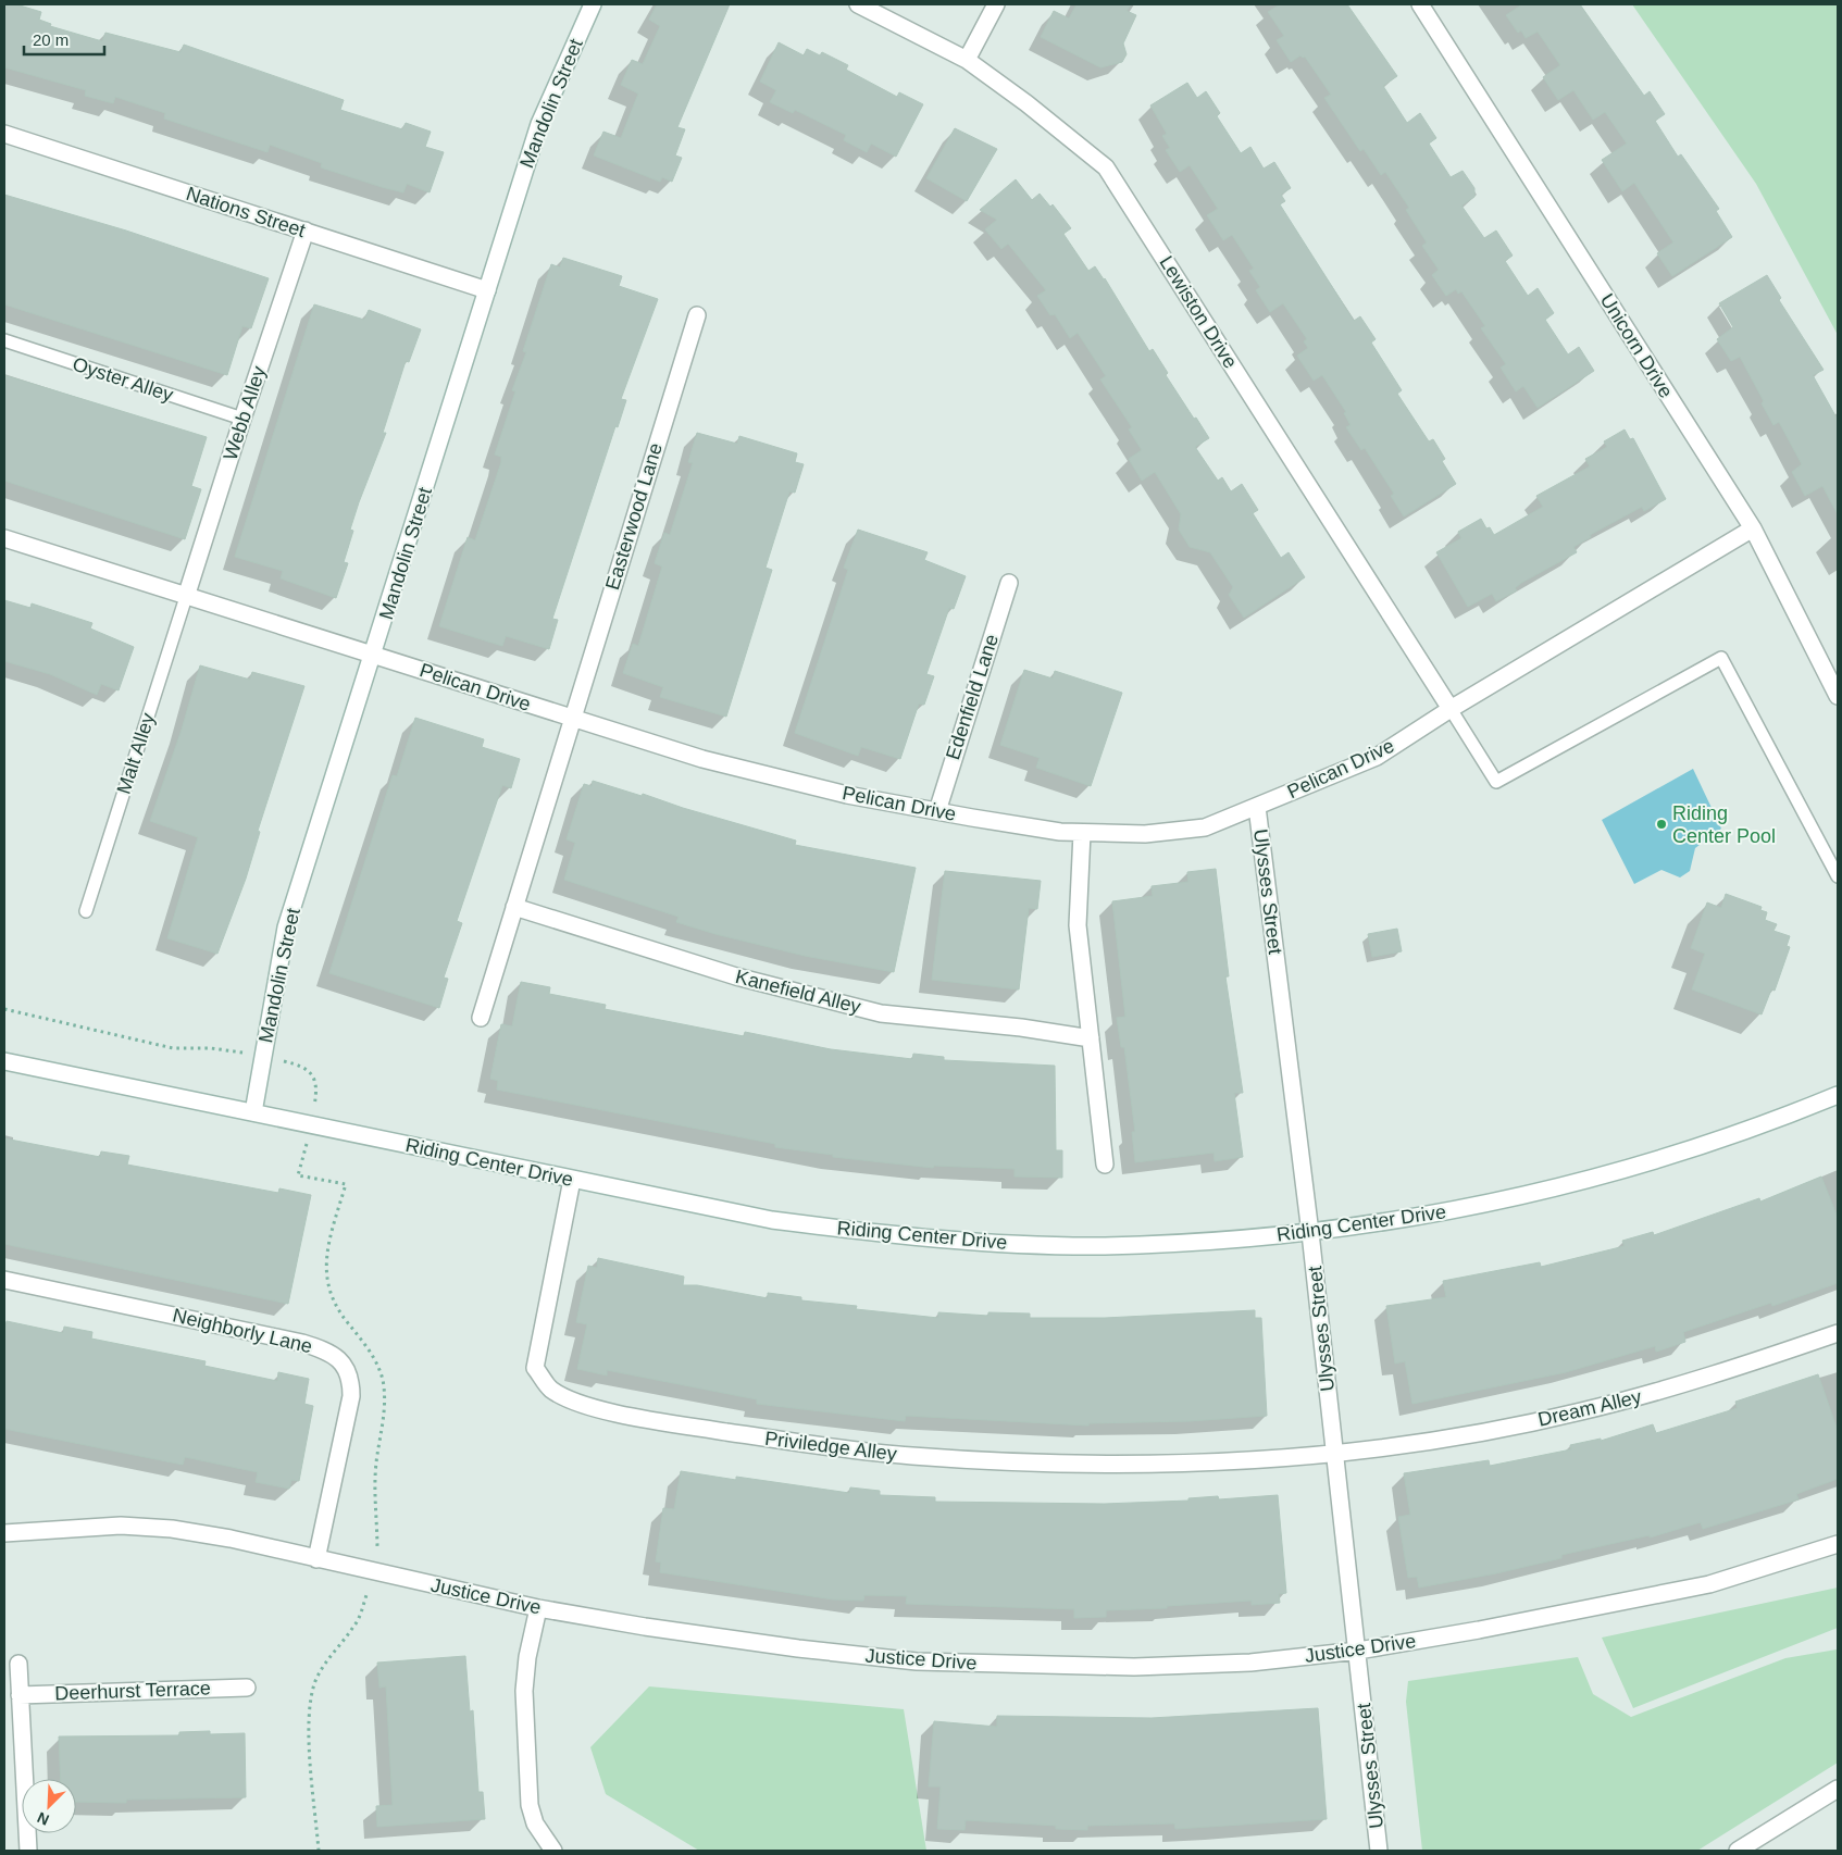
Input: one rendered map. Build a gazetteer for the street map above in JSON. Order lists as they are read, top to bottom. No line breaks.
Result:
{"streets":{"street":["Mandolin Street","Nations Street","Lewiston Drive","Unicorn Drive","Webb Alley","Easterwood Lane","Pelican Drive","Edenfield Lane","Ulysses Street","Kanefield Alley","Riding Center Drive","Neighborly Lane","Dream Alley","Priviledge Alley","Justice Drive","Deerhurst Terrace"],"lane":["Oyster Alley","Malt Alley"]},"crossings":[["Mandolin Street","Nations Street"],["Mandolin Street","Pelican Drive"],["Mandolin Street","Riding Center Drive"],["Nations Street","Webb Alley"],["Lewiston Drive","Pelican Drive"],["Unicorn Drive","Pelican Drive"],["Oyster Alley","Webb Alley"],["Webb Alley","Pelican Drive"],["Webb Alley","Malt Alley"],["Easterwood Lane","Pelican Drive"],["Pelican Drive","Edenfield Lane"],["Pelican Drive","Malt Alley"],["Pelican Drive","Ulysses Street"],["Ulysses Street","Riding Center Drive"],["Ulysses Street","Dream Alley"],["Ulysses Street","Priviledge Alley"],["Ulysses Street","Justice Drive"],["Riding Center Drive","Priviledge Alley"],["Neighborly Lane","Justice Drive"],["Dream Alley","Priviledge Alley"]],"places":["Riding Center Pool"],"scale_bar":"20 m","north":"bottom left"}
